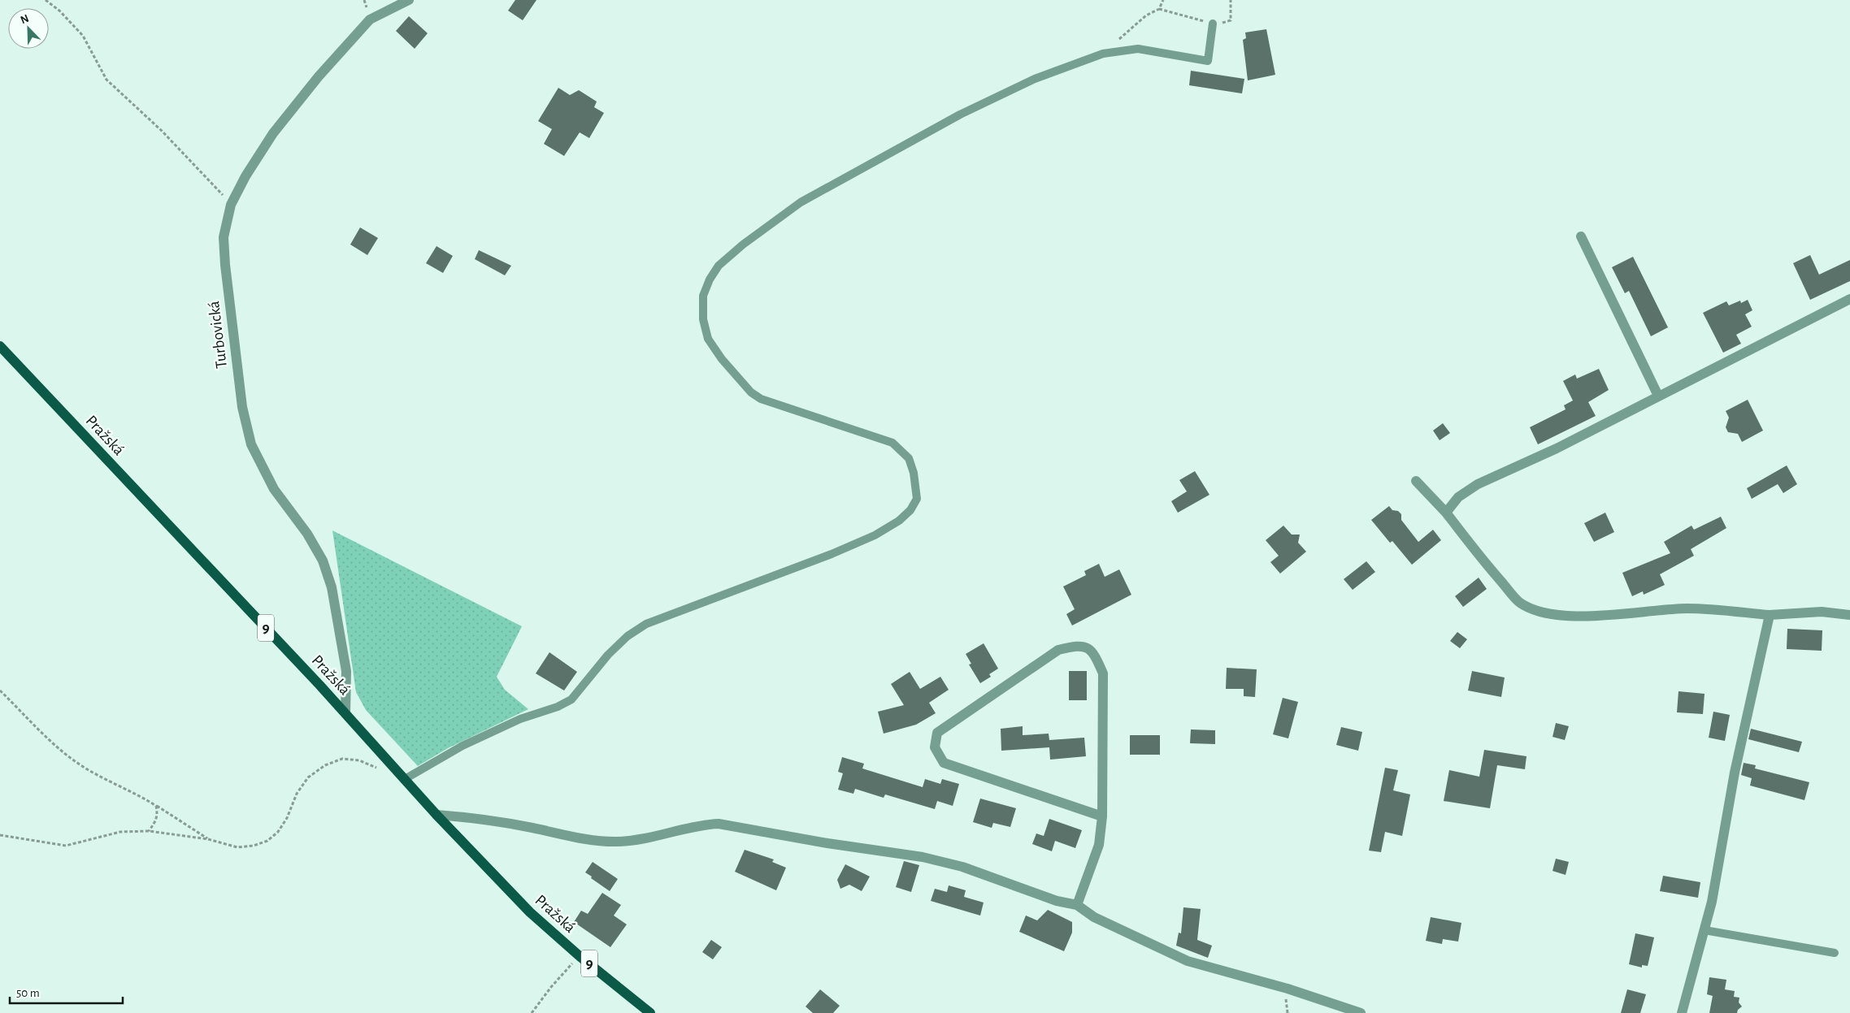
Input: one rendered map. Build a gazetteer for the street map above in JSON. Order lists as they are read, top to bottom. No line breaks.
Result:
{"streets":{"main road":["Pražská","9"],"street":["Turbovická"]},"crossings":[["Turbovická","Pražská"]],"scale_bar":"50 m","north":"top left"}
